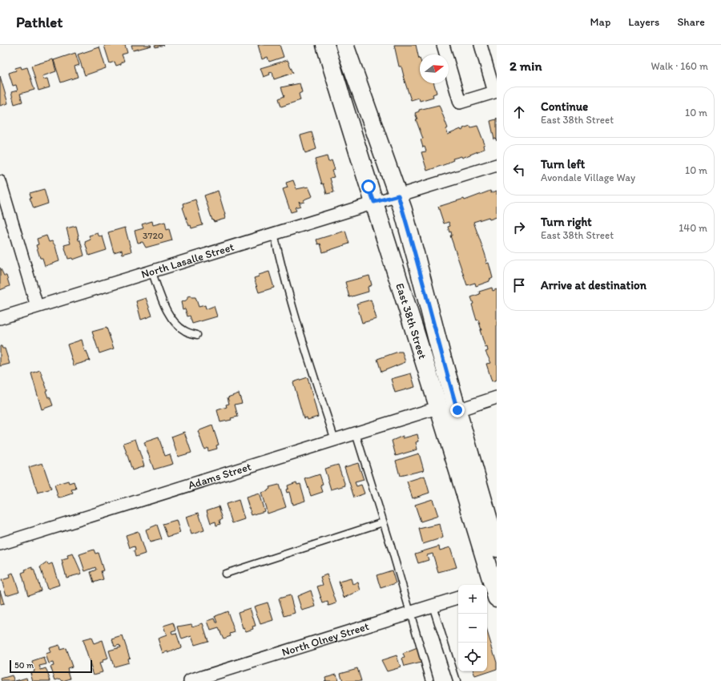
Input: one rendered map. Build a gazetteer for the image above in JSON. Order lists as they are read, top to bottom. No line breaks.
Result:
{"streets":{"main road":["East 38th Street"],"street":["North Lasalle Street","Adams Street","North Olney Street"]},"crossings":[["North Lasalle Street","East 38th Street"],["East 38th Street","Adams Street"]],"house_numbers":["3720"],"scale_bar":"50 m","north":"right","page":{"header":"Pathlet","nav":["Map","Layers","Share"],"heading":["2 min","Walk · 160 m"],"list":[["Continue","East 38th Street","10 m"],["Turn left","Avondale Village Way","10 m"],["Turn right","East 38th Street","140 m"],"Arrive at destination"],"map_buttons":["+","−"],"scale":"50 m"}}
